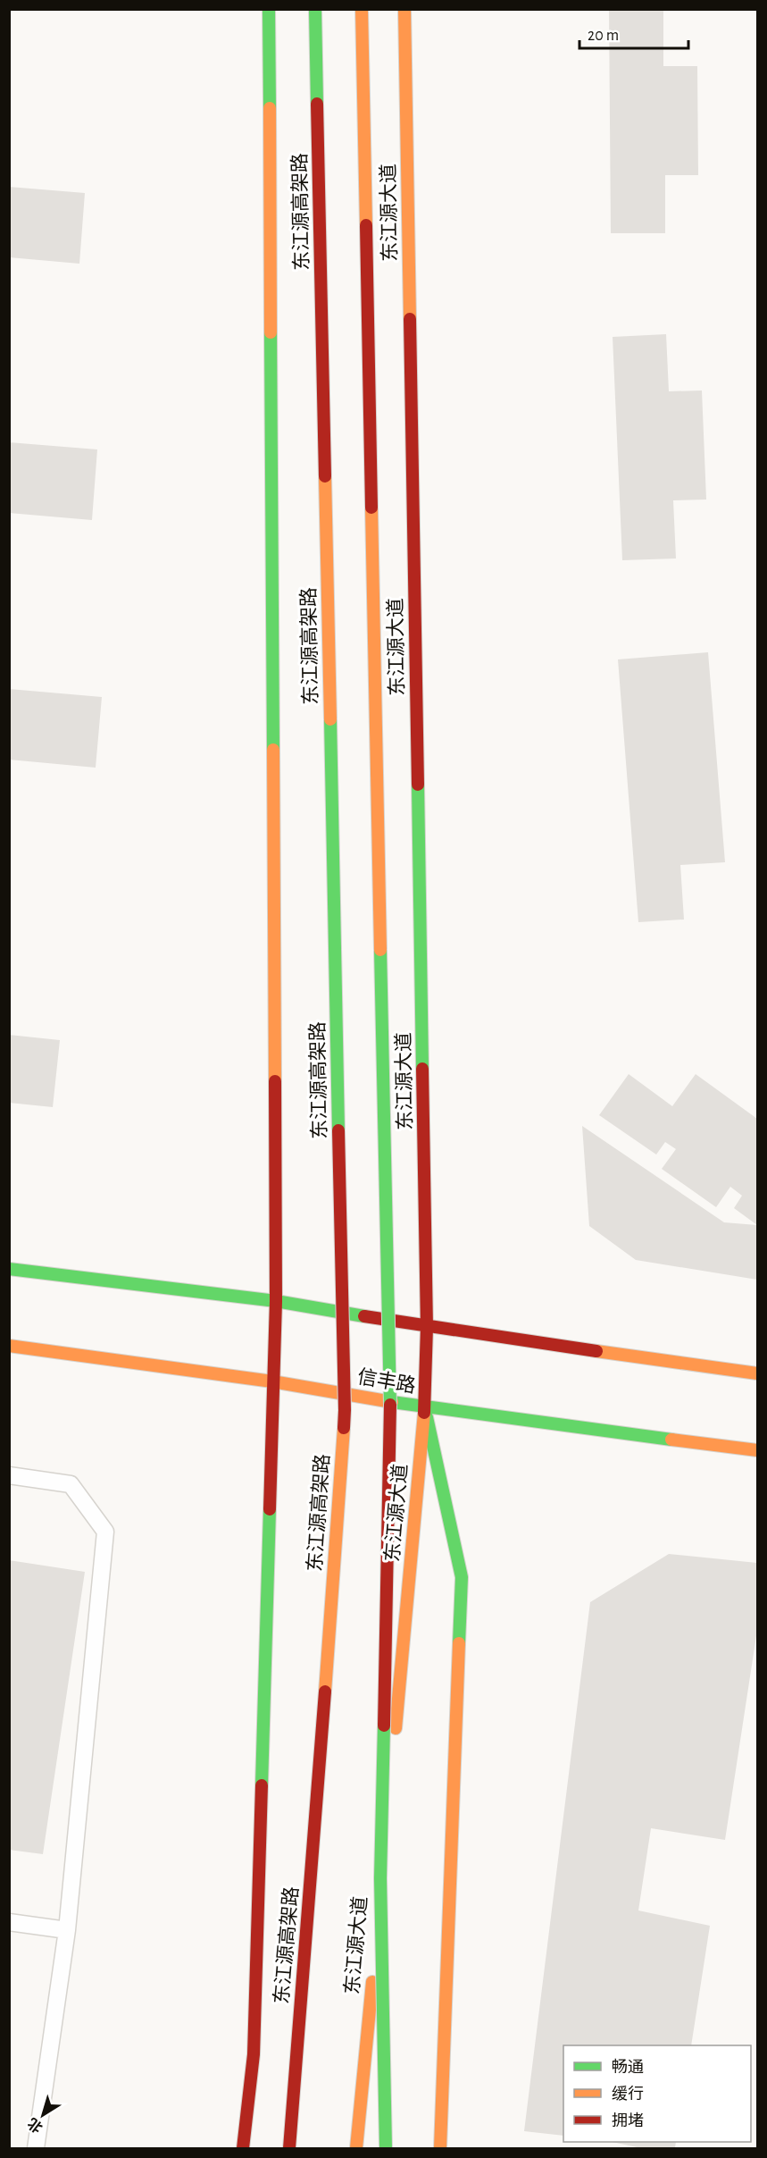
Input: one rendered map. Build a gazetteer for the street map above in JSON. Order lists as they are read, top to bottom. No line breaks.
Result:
{"streets":{"main road":["东江源高架路","东江源大道","信丰路"]},"crossings":[["东江源大道","信丰路"]],"legend":["畅通","缓行","拥堵"],"scale_bar":"20 m","north":"bottom left"}
